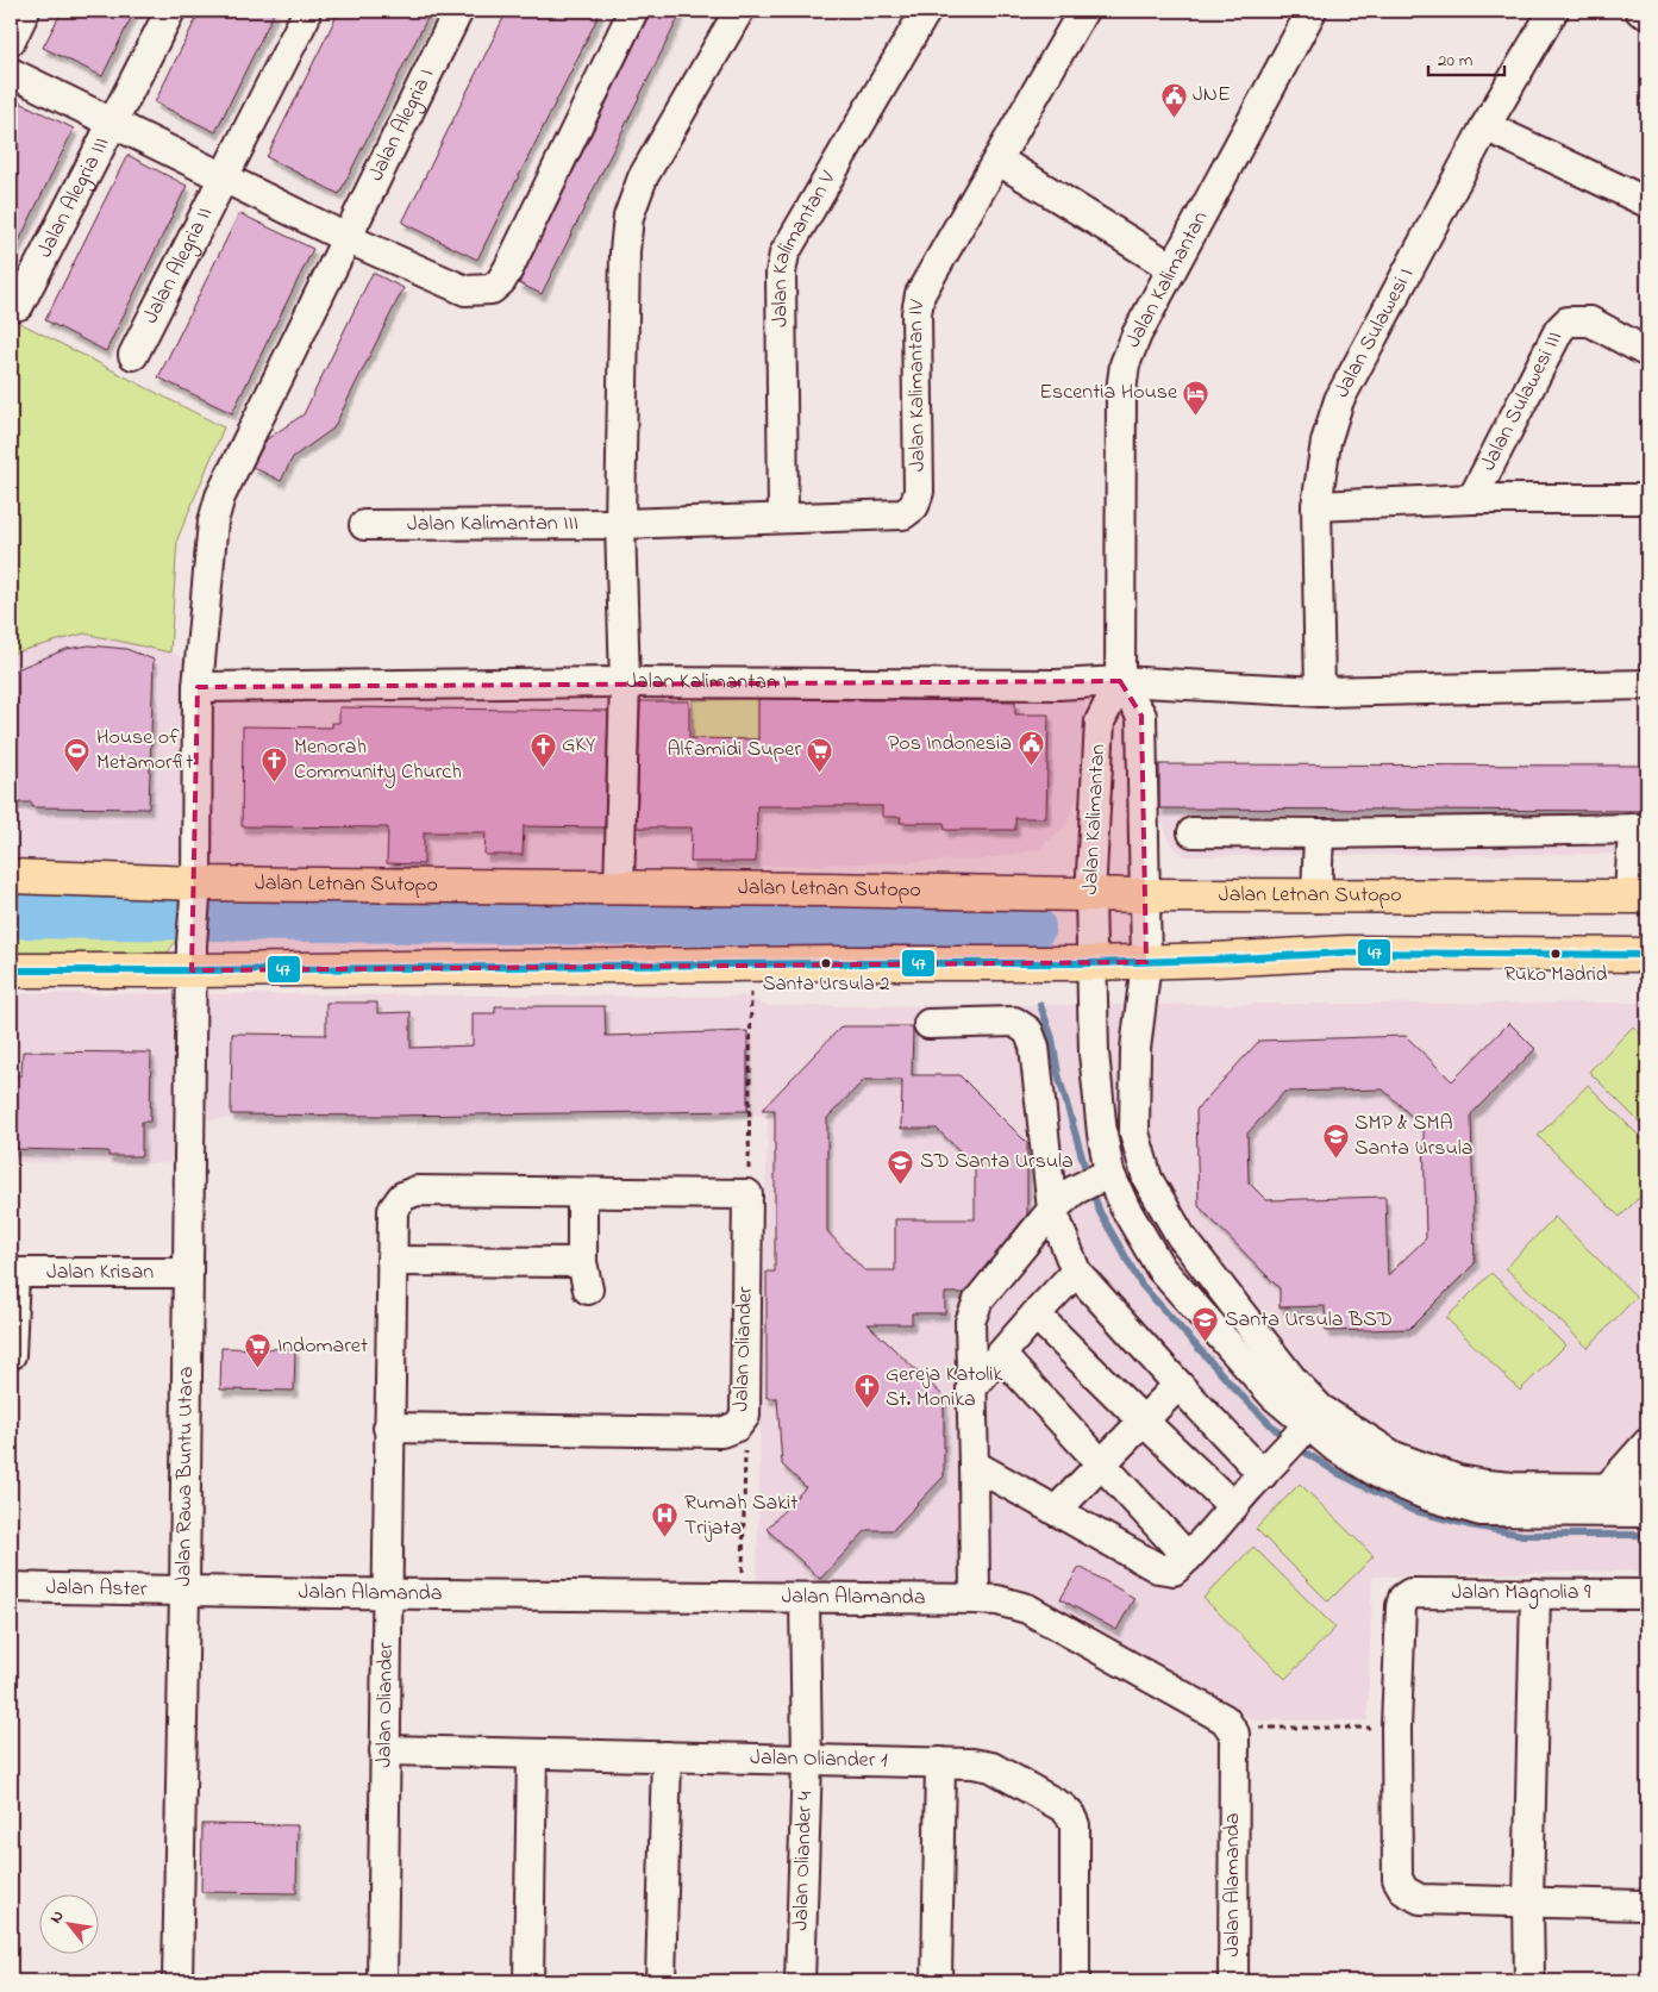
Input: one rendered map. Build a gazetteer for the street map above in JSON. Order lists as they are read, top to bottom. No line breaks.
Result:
{"streets":{"main road":["Jalan Letnan Sutopo"],"street":["Jalan Alegria I","Jalan Alegria III","Jalan Kalimantan V","Jalan Alegria II","Jalan Kalimantan","Jalan Sulawesi I","Jalan Kalimantan IV","Jalan Sulawesi III","Jalan Kalimantan III","Jalan Kalimantan I","Jalan Krisan","Jalan Oliander","Jalan Rawa Buntu Utara","Jalan Aster","Jalan Alamanda","Jalan Magnolia 9","Jalan Oliander 1","Jalan Oliander 4"]},"crossings":[["Jalan Alegria I","Jalan Kalimantan I"],["Jalan Alegria I","Jalan Rawa Buntu Utara"],["Jalan Kalimantan V","Jalan Kalimantan IV"],["Jalan Kalimantan","Jalan Kalimantan I"],["Jalan Kalimantan","Jalan Letnan Sutopo"],["Jalan Sulawesi I","Jalan Kalimantan I"],["Jalan Kalimantan IV","Jalan Kalimantan III"],["Jalan Kalimantan I","Jalan Rawa Buntu Utara"],["Jalan Letnan Sutopo","Jalan Rawa Buntu Utara"],["Jalan Krisan","Jalan Rawa Buntu Utara"],["Jalan Oliander","Jalan Alamanda"],["Jalan Oliander","Jalan Oliander 1"],["Jalan Rawa Buntu Utara","Jalan Aster"],["Jalan Rawa Buntu Utara","Jalan Alamanda"],["Jalan Aster","Jalan Alamanda"],["Jalan Alamanda","Jalan Oliander 4"],["Jalan Oliander 1","Jalan Oliander 4"]],"places":{"public building":["JNE","Pos Indonesia"],"hotel":["Escentia House"],"church":["GKY","Menorah Community Church","Gereja Katolik St. Monika"],"sports":["House of Metamorfit"],"supermarket":["Alfamidi Super","Indomaret"],"other":["Ruko Madrid","Santa Ursula 2"],"school or university":["SMP & SMA Santa Ursula","SD Santa Ursula","Santa Ursula BSD"],"hospital":["Rumah Sakit Trijata"]},"lines":["transit line 47"],"scale_bar":"20 m","north":"top left"}
